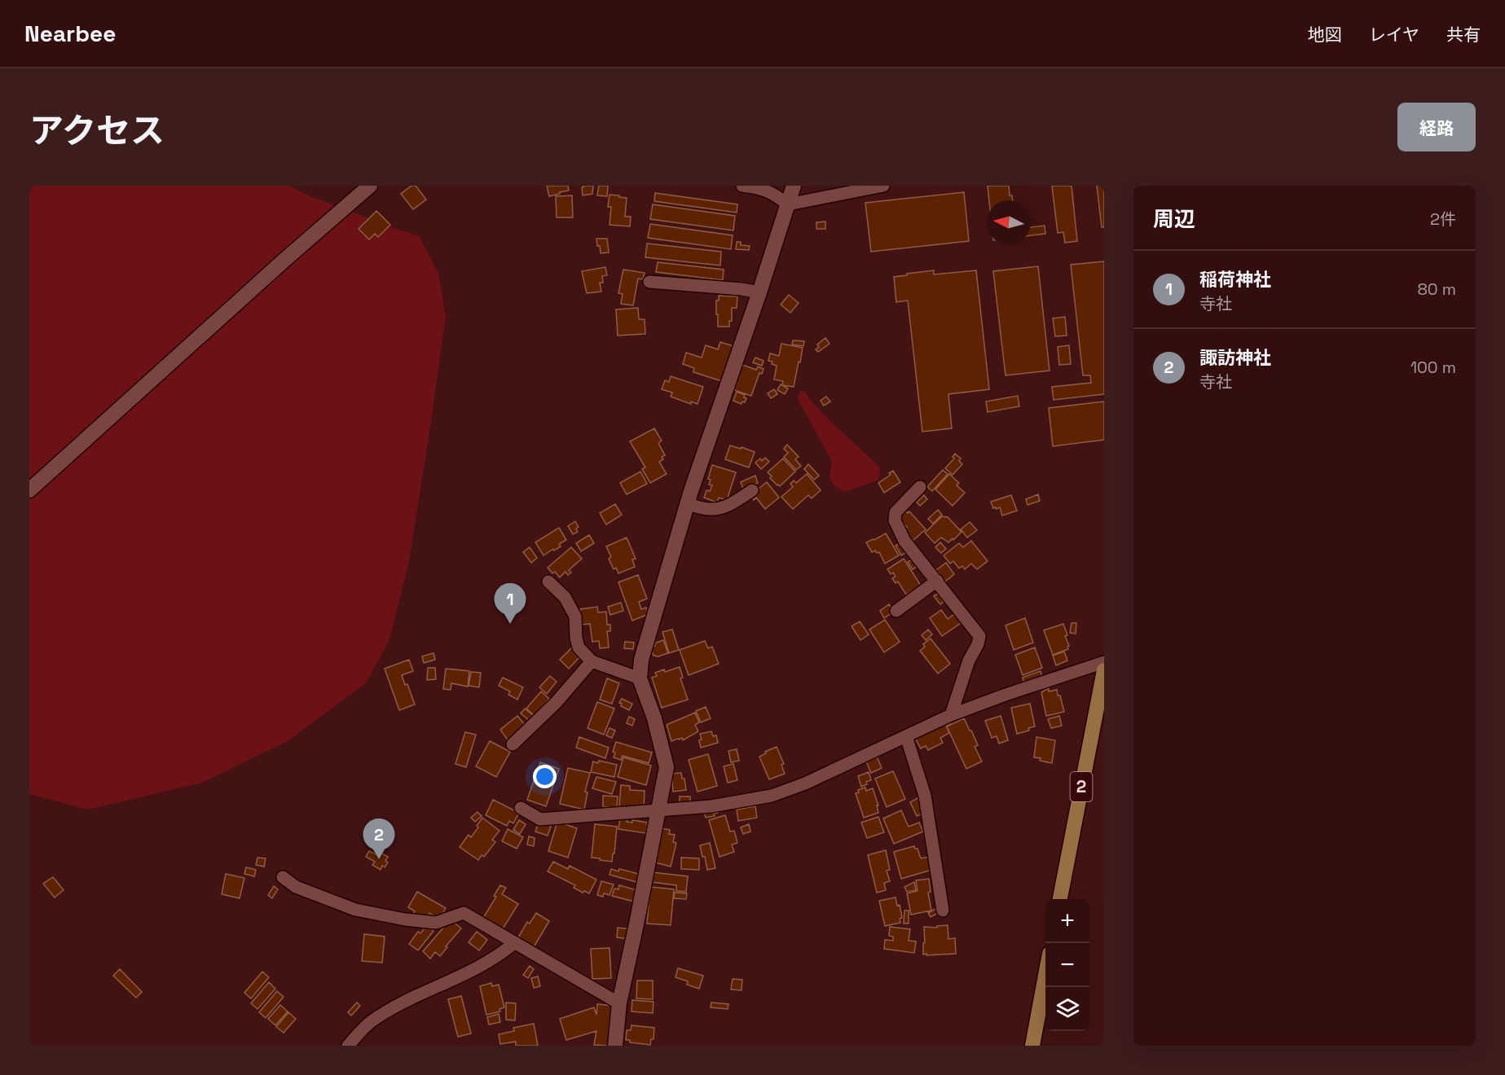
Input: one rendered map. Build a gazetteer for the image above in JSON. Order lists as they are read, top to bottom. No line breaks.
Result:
{"streets":{"main road":["2"]},"north":"left","page":{"header":"Nearbee","nav":["地図","レイヤ","共有"],"title":"アクセス","buttons":"経路","heading":["周辺","2件"],"list":[{"mark":"1","name":"稲荷神社","note":"寺社","value":"80 m"},{"mark":"2","name":"諏訪神社","note":"寺社","value":"100 m"}],"pins":["1","2"],"map_buttons":["+","−"]}}
